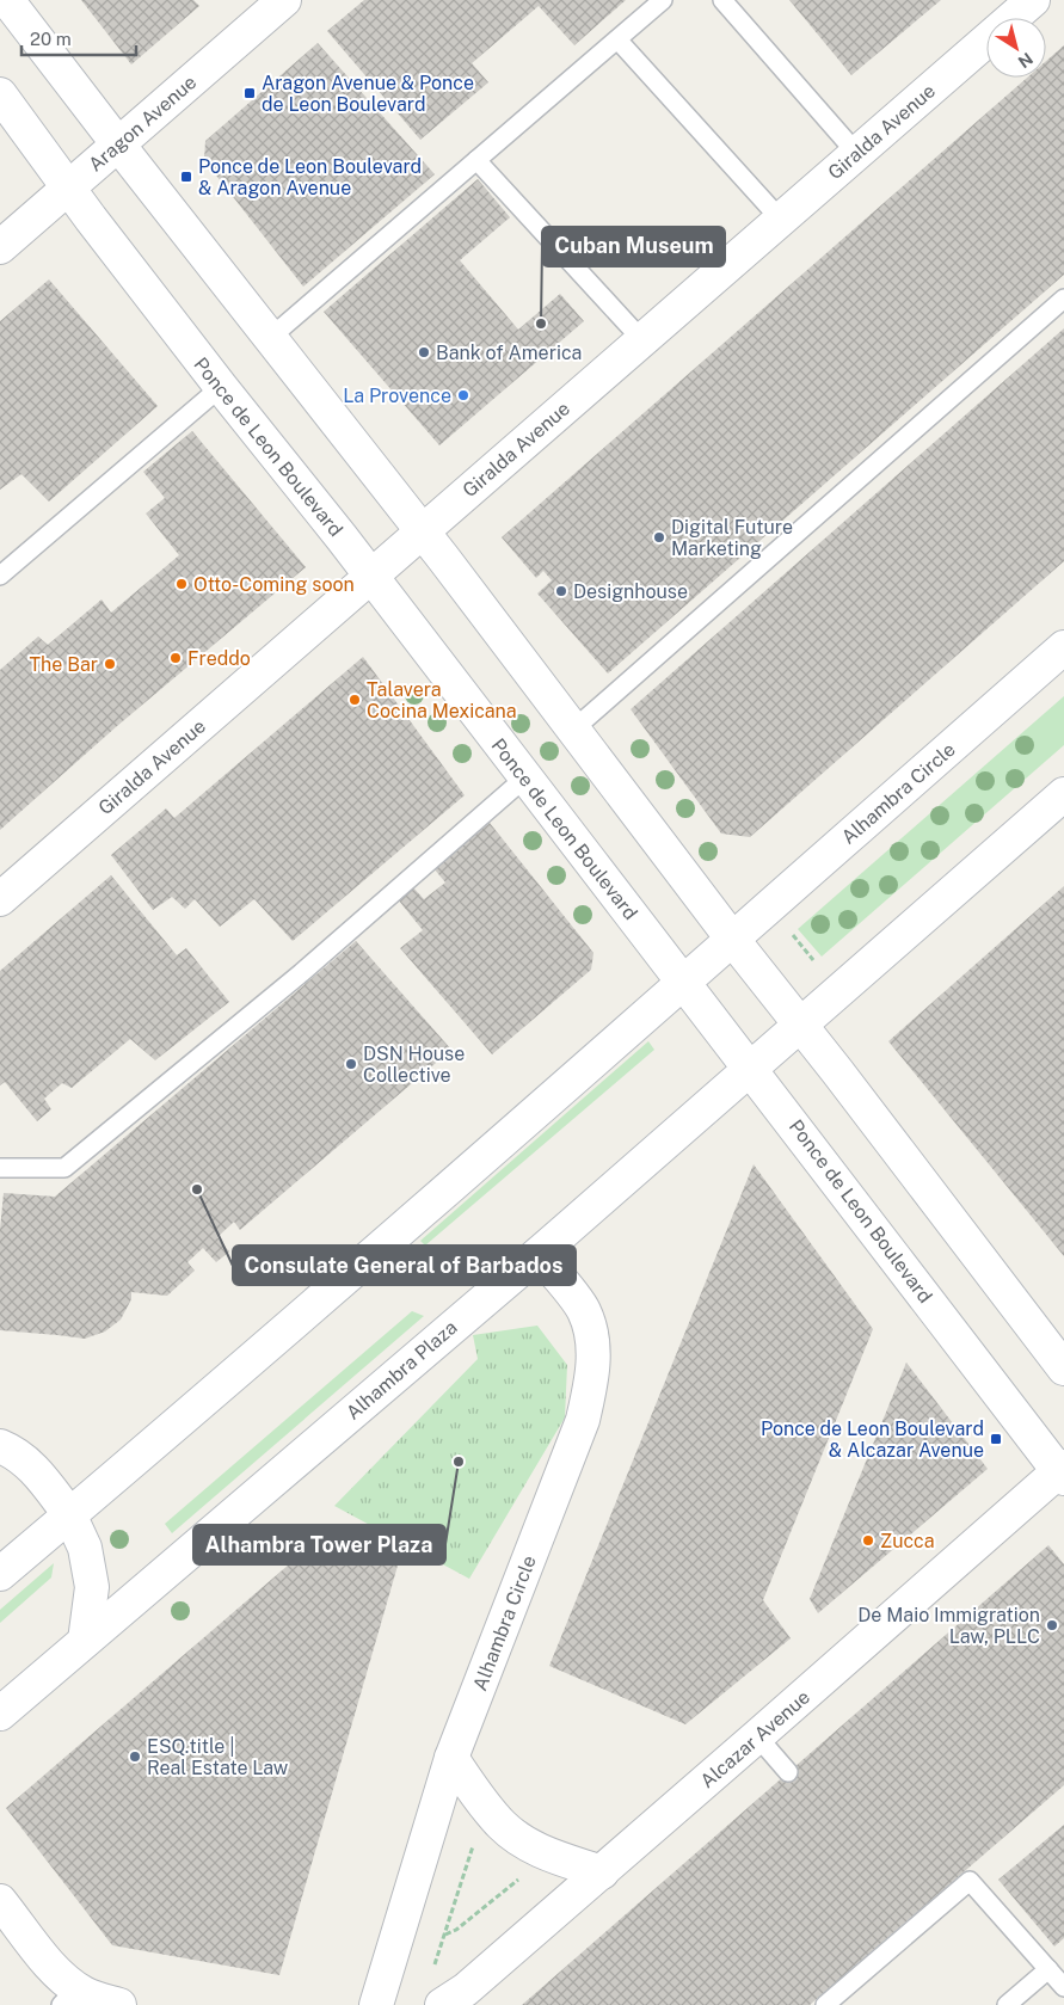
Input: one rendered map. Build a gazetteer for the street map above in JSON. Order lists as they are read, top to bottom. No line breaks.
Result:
{"streets":{"street":["Aragon Avenue","Giralda Avenue","Ponce de Leon Boulevard","Alhambra Circle","Alhambra Plaza","Alcazar Avenue"]},"crossings":[["Aragon Avenue","Ponce de Leon Boulevard"],["Giralda Avenue","Ponce de Leon Boulevard"],["Ponce de Leon Boulevard","Alhambra Plaza"],["Ponce de Leon Boulevard","Alcazar Avenue"],["Alhambra Circle","Alhambra Plaza"]],"places":{"transit":["Aragon Avenue & Ponce de Leon Boulevard","Ponce de Leon Boulevard & Aragon Avenue","Ponce de Leon Boulevard & Alcazar Avenue"],"other":["Cuban Museum","Bank of America","La Provence","Digital Future Marketing","Otto-Coming soon","Designhouse","Freddo","The Bar","Talavera Cocina Mexicana","DSN House Collective","Consulate General of Barbados","Alhambra Tower Plaza","Zucca","De Maio Immigration Law, PLLC","ESQ.title | Real Estate Law"]},"scale_bar":"20 m","north":"bottom right"}
